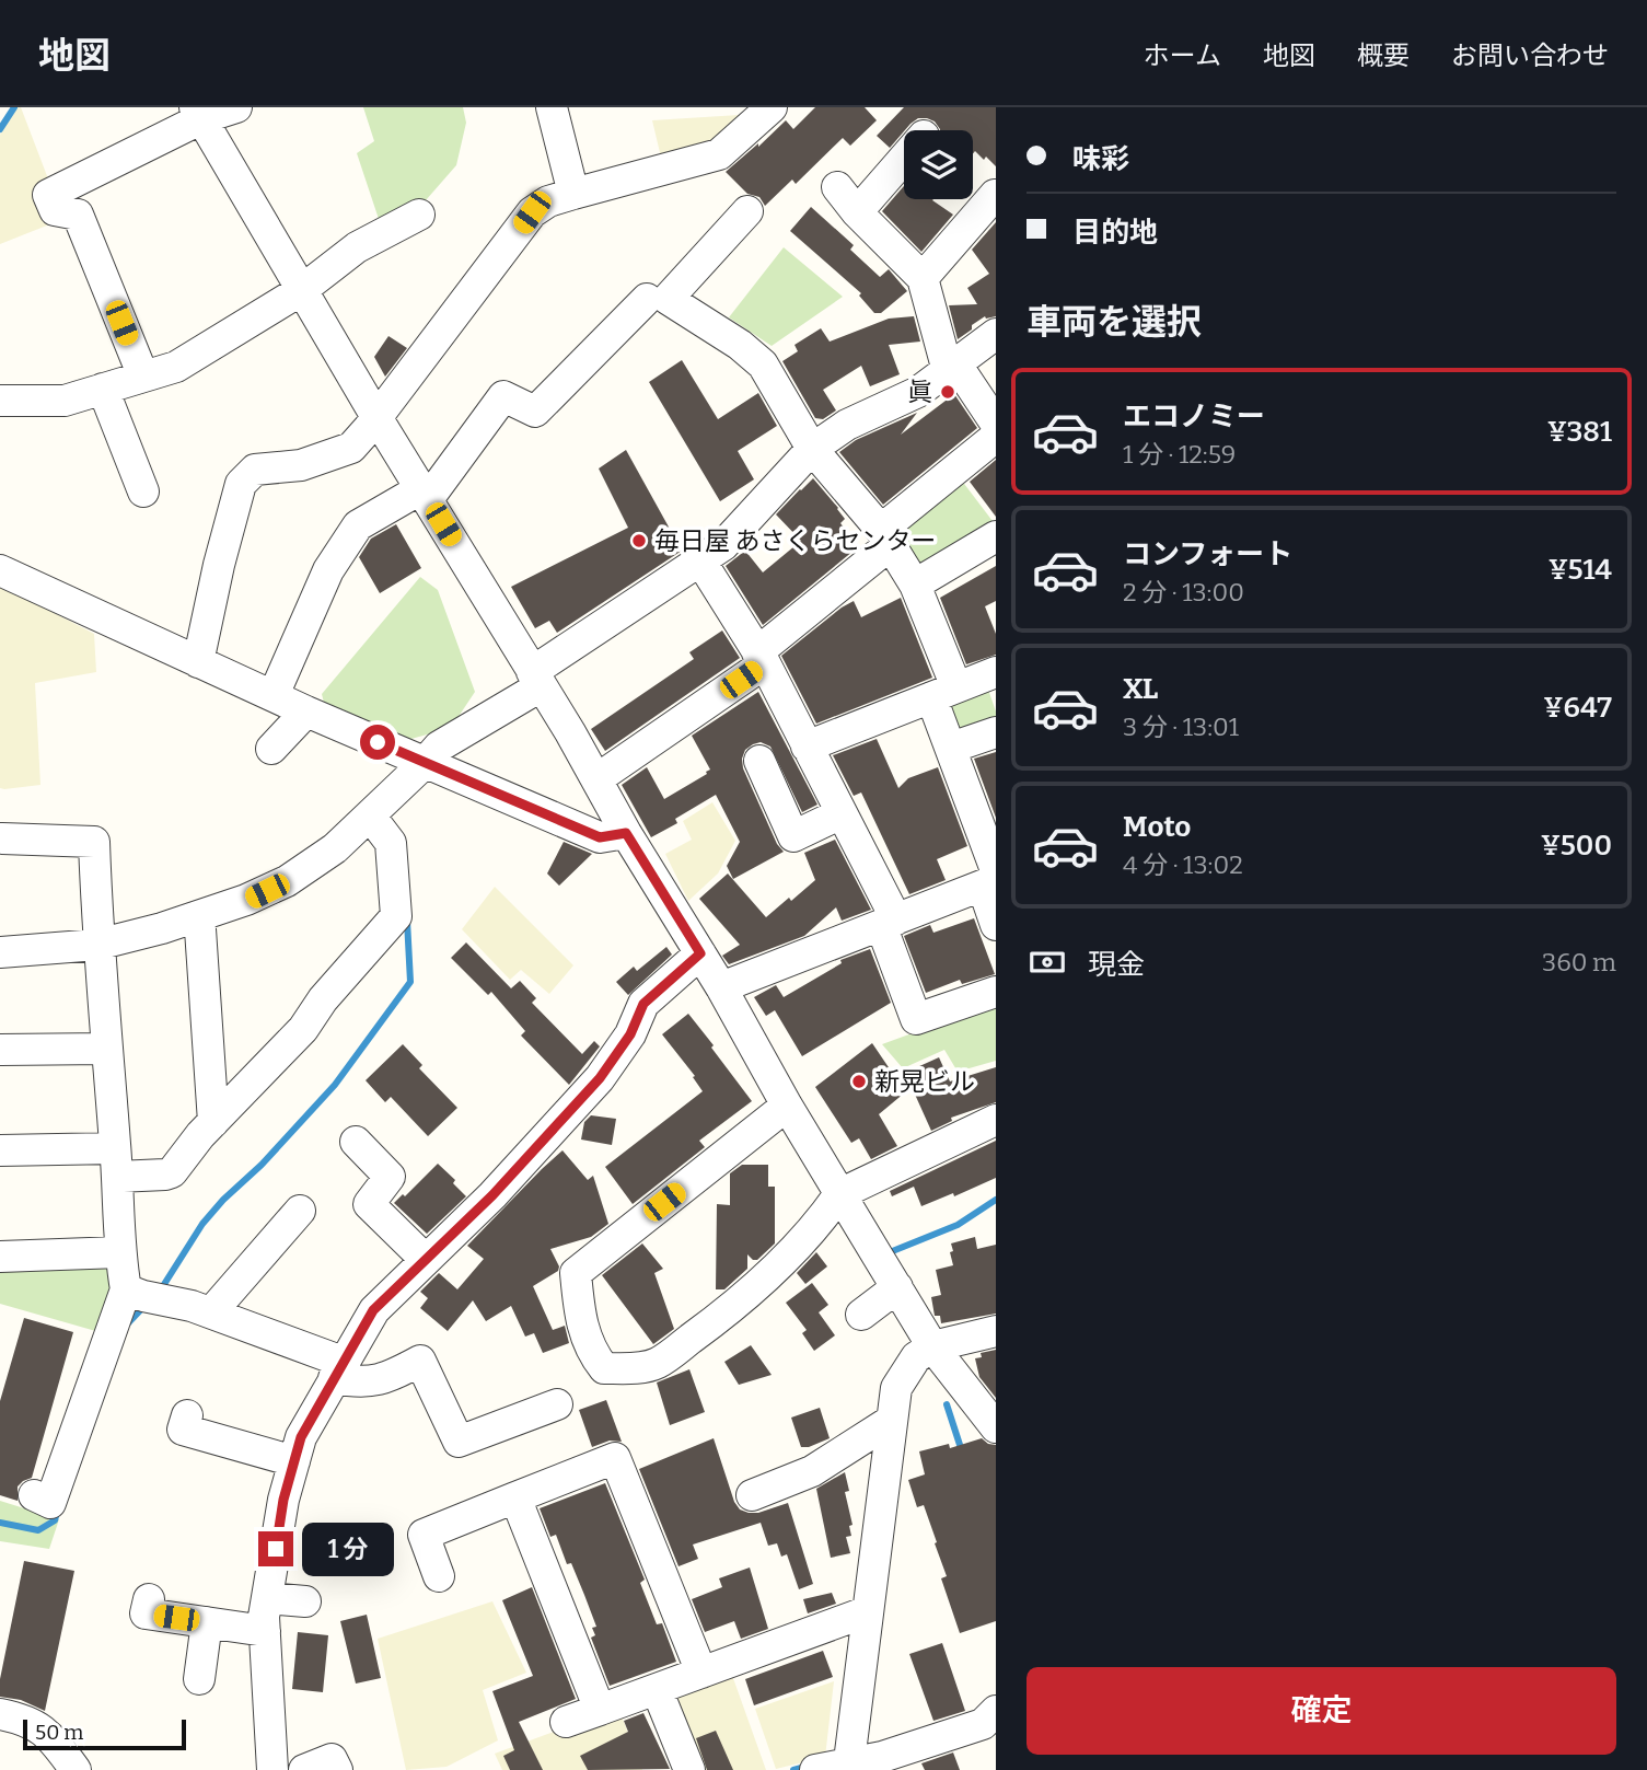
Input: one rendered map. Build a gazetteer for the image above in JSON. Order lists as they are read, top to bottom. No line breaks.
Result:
{"places":["眞","毎日屋 あさくらセンター","新晃ビル"],"scale_bar":"50 m","page":{"header":"地図","nav":["ホーム","地図","概要","お問い合わせ"],"banner":["味彩","目的地"],"heading":"車両を選択","list":[{"name":"エコノミー","note":"1 分 · 12:59","value":"¥381"},{"name":"コンフォート","note":"2 分 · 13:00","value":"¥514"},{"name":"XL","note":"3 分 · 13:01","value":"¥647"},{"name":"Moto","note":"4 分 · 13:02","value":"¥500"}],"pay":["現金","360 m"],"bubble":"1 分","buttons":"確定","scale":"50 m"}}
